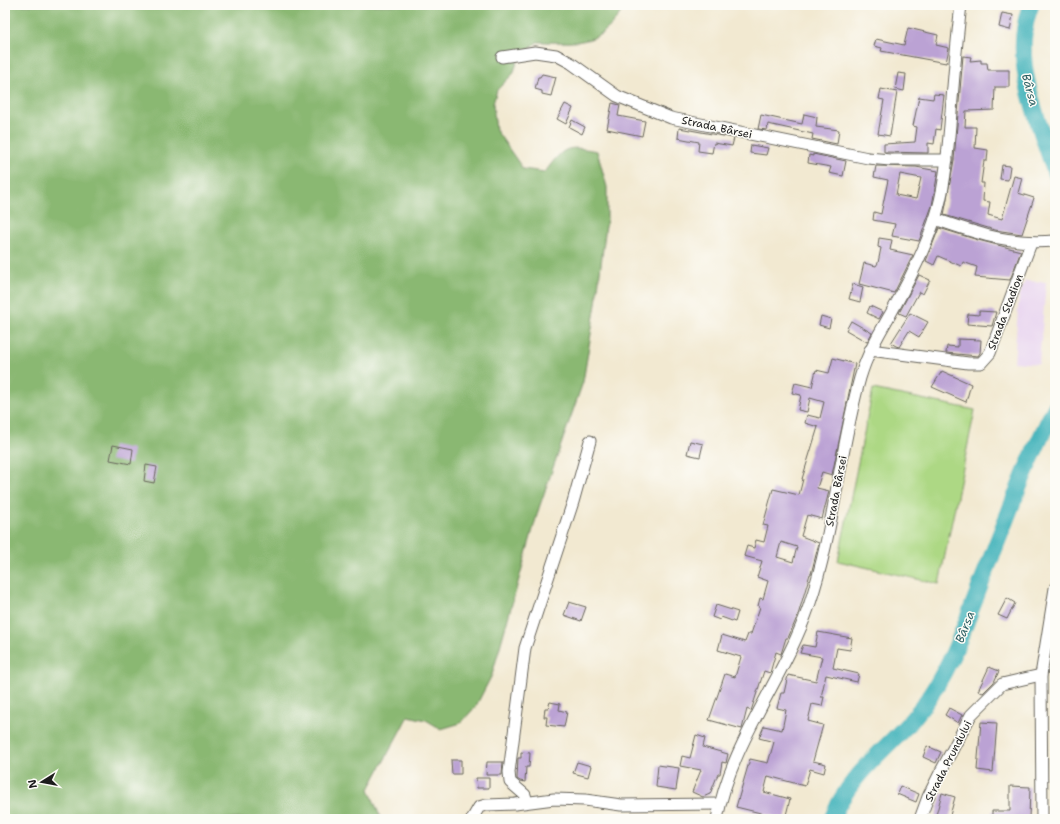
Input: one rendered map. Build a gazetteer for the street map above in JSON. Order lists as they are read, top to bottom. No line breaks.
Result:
{"streets":{"street":["Strada Bârsei","Strada Stadion","Strada Prundului"]},"crossings":[["Strada Bârsei","Strada Stadion"]],"water":["Bârsa"],"north":"left"}
